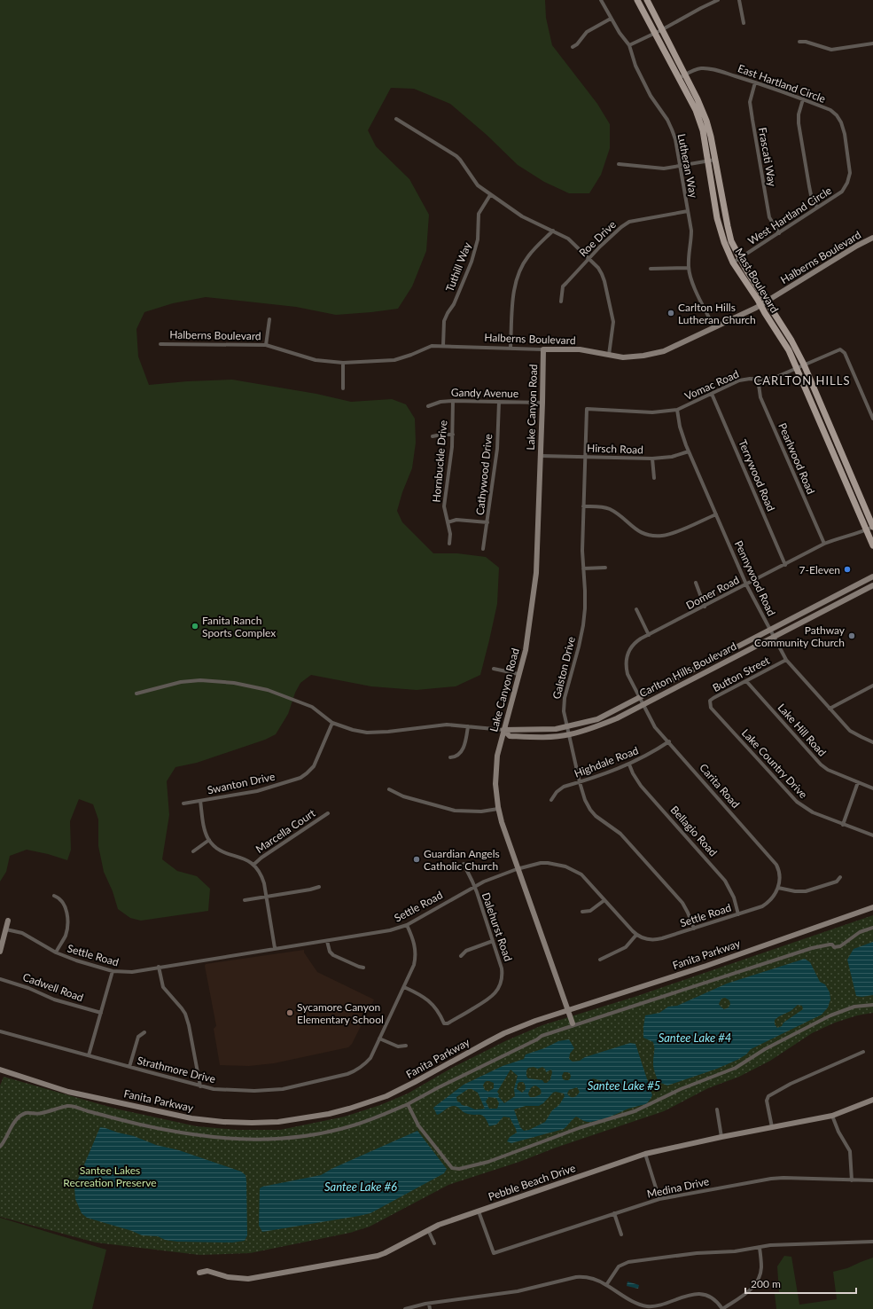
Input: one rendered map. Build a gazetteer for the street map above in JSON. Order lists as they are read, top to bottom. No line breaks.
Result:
{"streets":{"main road":["Mast Boulevard"],"street":["East Hartland Circle","Frascati Way","Lutheran Way","West Hartland Circle","Roe Drive","Halberns Boulevard","Tuthill Way","Vomac Road","Gandy Avenue","Lake Canyon Road","Hirsch Road","Pearlwood Road","Hornbuckle Drive","Cathywood Drive","Terrywood Road","Pennywood Road","Domer Road","Galston Drive","Carlton Hills Boulevard","Button Street","Lake Hill Road","Highdale Road","Lake Country Drive","Swanton Drive","Carita Road","Marcella Court","Bellagio Road","Settle Road","Dalehurst Road","Fanita Parkway","Cadwell Road","Strathmore Drive","Pebble Beach Drive","Medina Drive"]},"crossings":[["East Hartland Circle","Frascati Way"],["East Hartland Circle","West Hartland Circle"],["East Hartland Circle","Mast Boulevard"],["Frascati Way","West Hartland Circle"],["Lutheran Way","Roe Drive"],["Lutheran Way","Halberns Boulevard"],["West Hartland Circle","Mast Boulevard"],["Halberns Boulevard","Tuthill Way"],["Halberns Boulevard","Mast Boulevard"],["Halberns Boulevard","Lake Canyon Road"],["Mast Boulevard","Vomac Road"],["Mast Boulevard","Domer Road"],["Vomac Road","Pearlwood Road"],["Vomac Road","Terrywood Road"],["Vomac Road","Pennywood Road"],["Vomac Road","Galston Drive"],["Gandy Avenue","Lake Canyon Road"],["Gandy Avenue","Hornbuckle Drive"],["Gandy Avenue","Cathywood Drive"],["Lake Canyon Road","Hirsch Road"],["Lake Canyon Road","Carlton Hills Boulevard"],["Lake Canyon Road","Settle Road"],["Lake Canyon Road","Fanita Parkway"],["Hirsch Road","Pennywood Road"],["Hirsch Road","Galston Drive"],["Pearlwood Road","Domer Road"],["Terrywood Road","Domer Road"],["Pennywood Road","Domer Road"],["Pennywood Road","Carlton Hills Boulevard"],["Pennywood Road","Button Street"],["Domer Road","Carlton Hills Boulevard"],["Domer Road","Carita Road"],["Galston Drive","Carlton Hills Boulevard"],["Galston Drive","Highdale Road"],["Galston Drive","Settle Road"],["Carlton Hills Boulevard","Swanton Drive"],["Carlton Hills Boulevard","Carita Road"],["Button Street","Lake Hill Road"],["Button Street","Lake Country Drive"],["Highdale Road","Carita Road"],["Highdale Road","Bellagio Road"],["Carita Road","Settle Road"],["Bellagio Road","Settle Road"],["Settle Road","Dalehurst Road"],["Settle Road","Strathmore Drive"],["Dalehurst Road","Strathmore Drive"],["Pebble Beach Drive","Medina Drive"]],"districts":["CARLTON HILLS"],"water":["Santee Lake #4","Santee Lake #5","Santee Lake #6"],"parks":["Santee Lakes Recreation Preserve"],"places":["Carlton Hills Lutheran Church","7-Eleven","Fanita Ranch Sports Complex","Pathway Community Church","Guardian Angels Catholic Church","Sycamore Canyon Elementary School"],"scale_bar":"200 m"}
